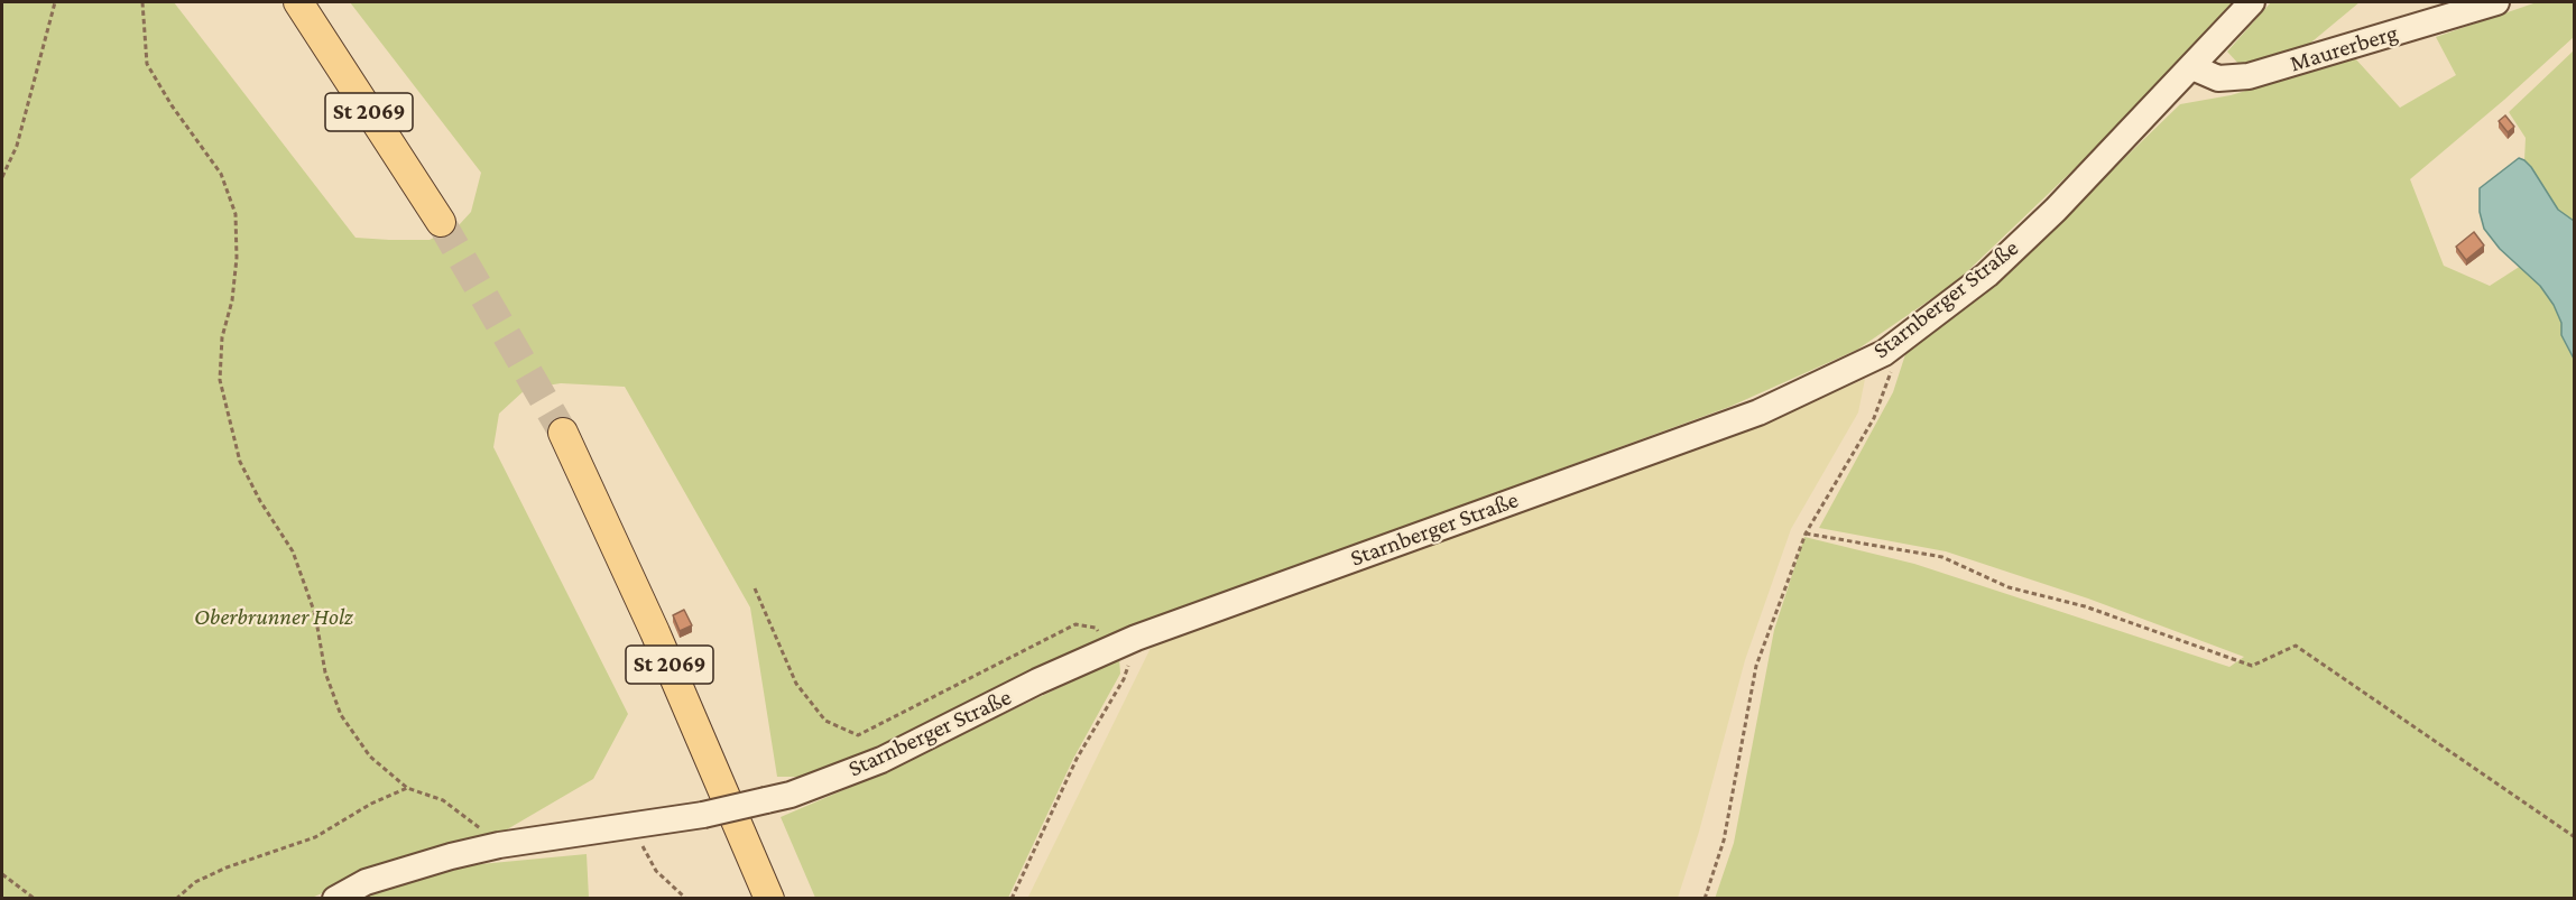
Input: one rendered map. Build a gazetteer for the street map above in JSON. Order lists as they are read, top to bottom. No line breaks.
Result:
{"streets":{"main road":["St 2069"],"street":["Maurerberg","Starnberger Straße"]},"crossings":[["Maurerberg","Starnberger Straße"]],"parks":["Oberbrunner Holz"]}
